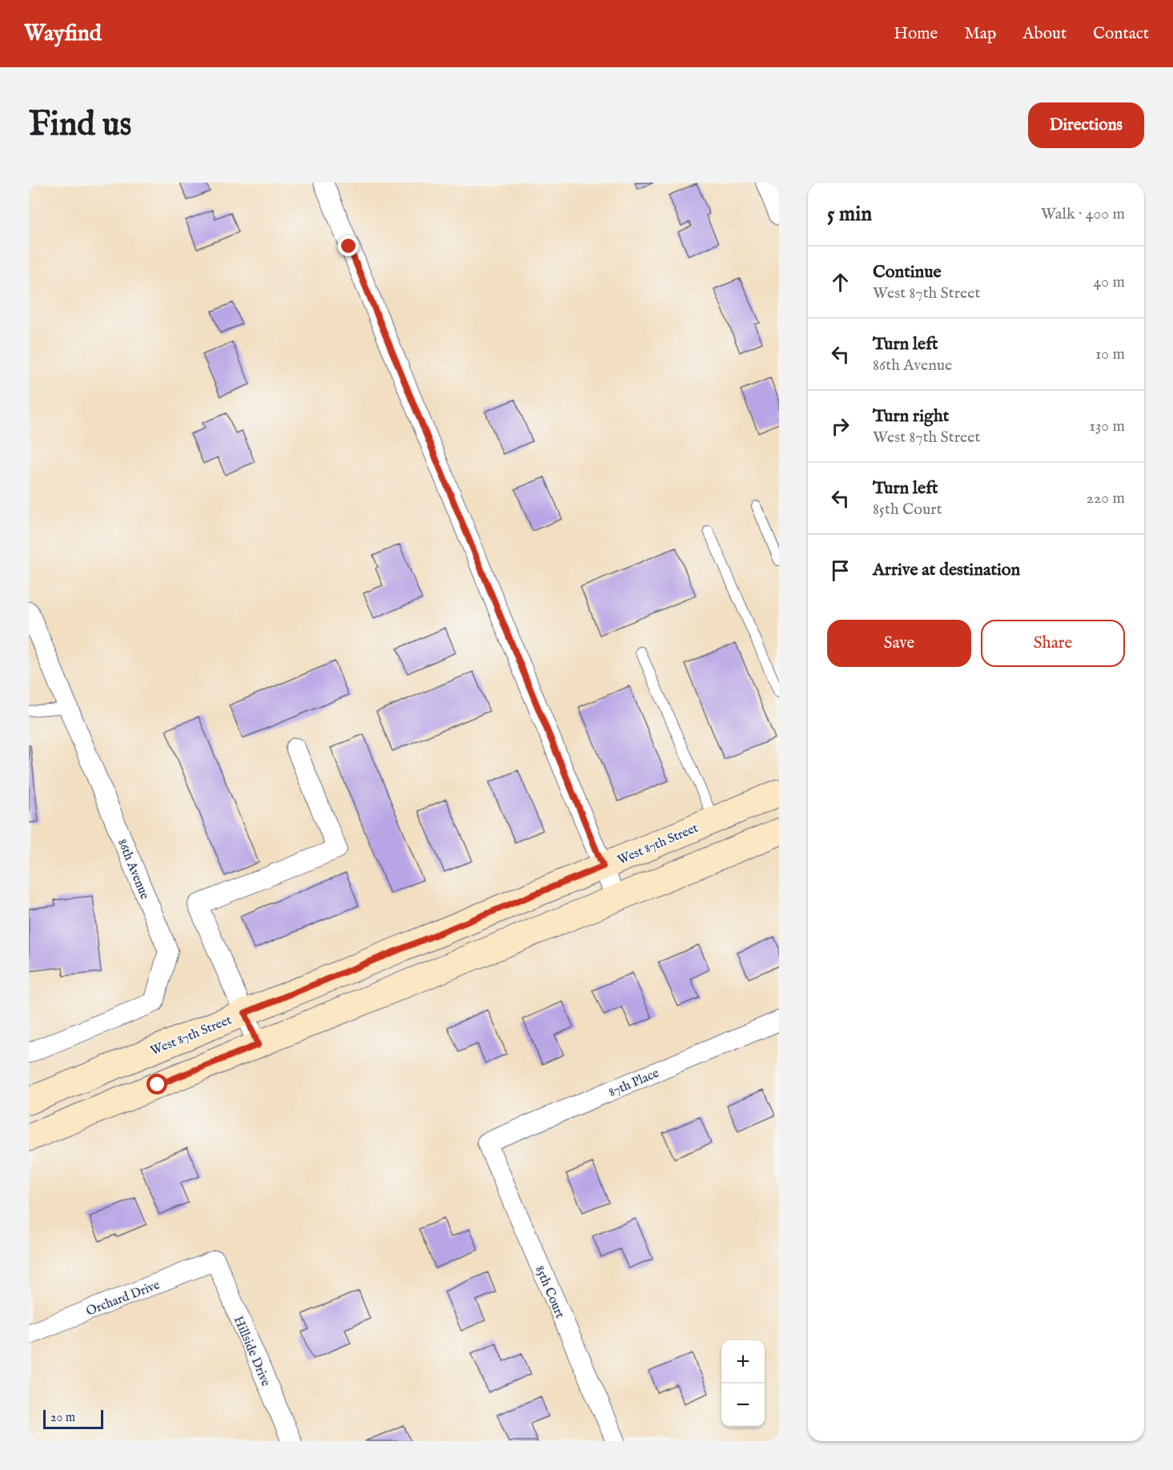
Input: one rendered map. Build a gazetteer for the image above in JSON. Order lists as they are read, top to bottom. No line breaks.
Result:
{"streets":{"main road":["West 87th Street"],"street":["86th Avenue","87th Place","85th Court","Orchard Drive","Hillside Drive"]},"crossings":[["87th Place","85th Court"],["Orchard Drive","Hillside Drive"]],"scale_bar":"20 m","page":{"header":"Wayfind","nav":["Home","Map","About","Contact"],"buttons":["Directions",["Save","Share"]],"title":"Find us","heading":["5 min","Walk · 400 m"],"list":[["Continue","West 87th Street","40 m"],["Turn left","86th Avenue","10 m"],["Turn right","West 87th Street","130 m"],["Turn left","85th Court","220 m"],"Arrive at destination"],"map_buttons":["+","−"],"scale":"20 m"}}
